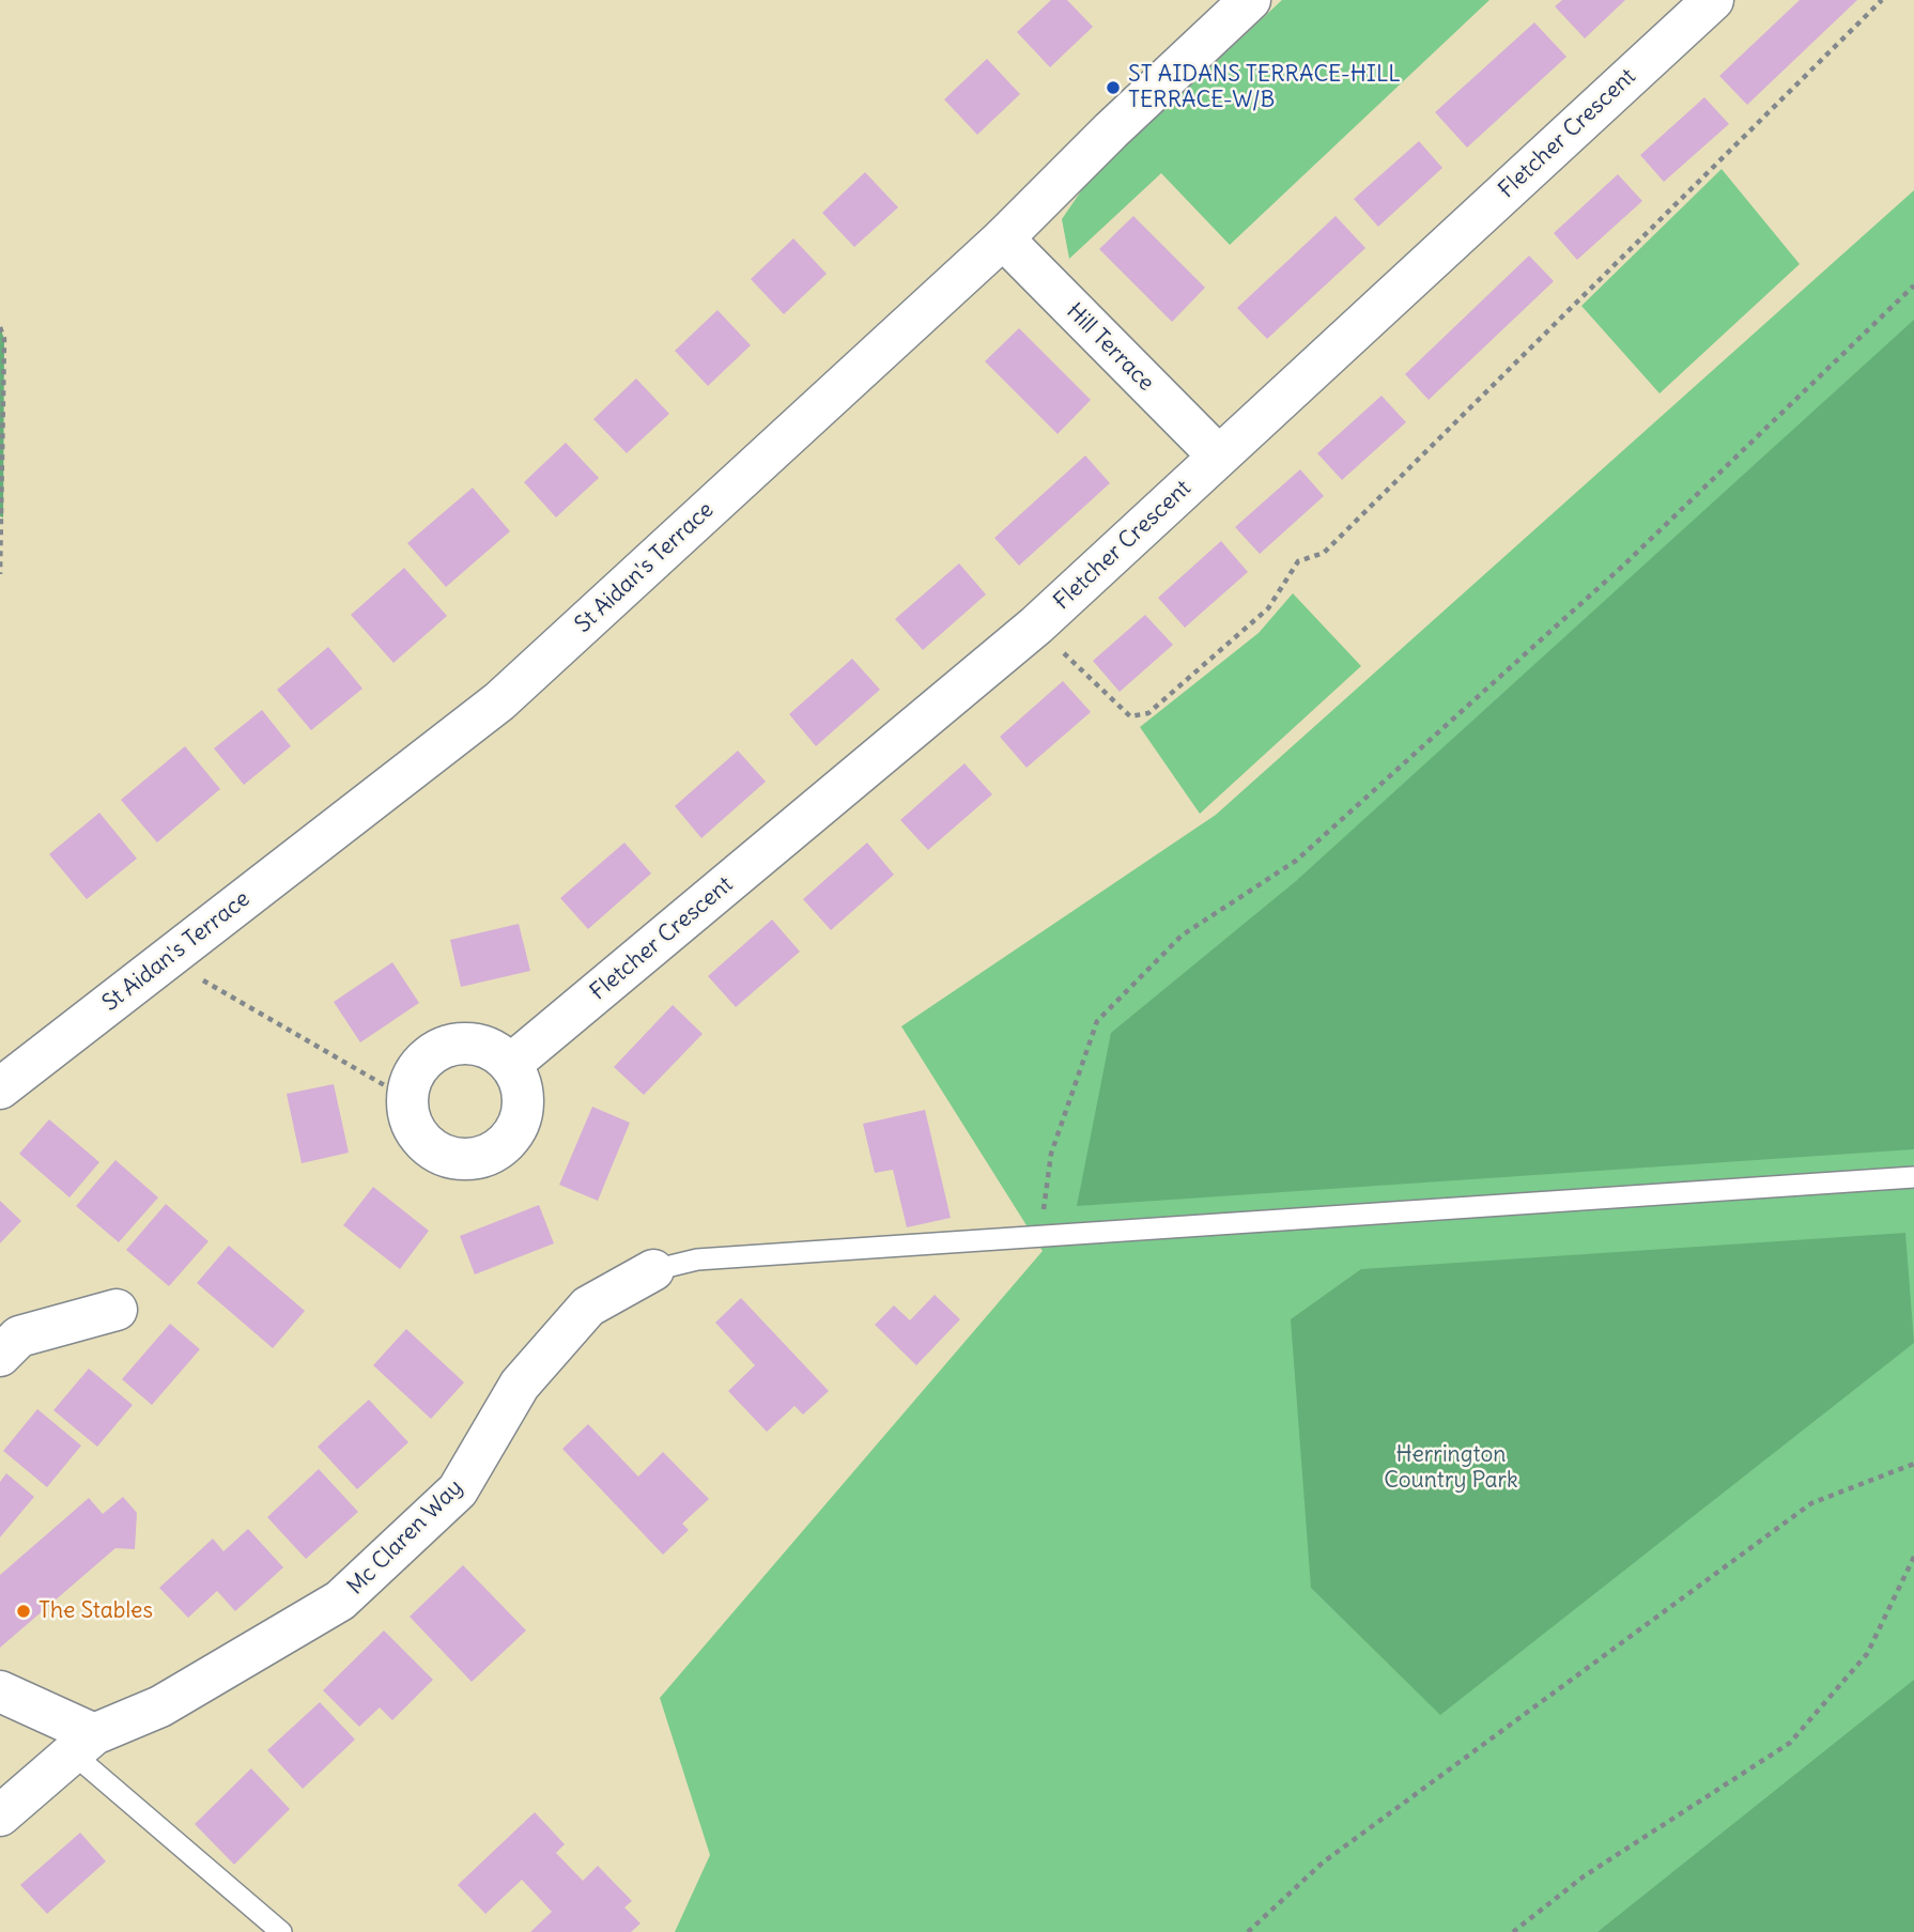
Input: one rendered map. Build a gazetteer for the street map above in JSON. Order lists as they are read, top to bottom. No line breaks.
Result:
{"streets":{"street":["Fletcher Crescent","Hill Terrace","St Aidan's Terrace","Mc Claren Way"]},"crossings":[["Fletcher Crescent","Hill Terrace"],["Hill Terrace","St Aidan's Terrace"]],"parks":["Herrington Country Park"],"places":["ST AIDANS TERRACE-HILL TERRACE-W/B","The Stables"]}
